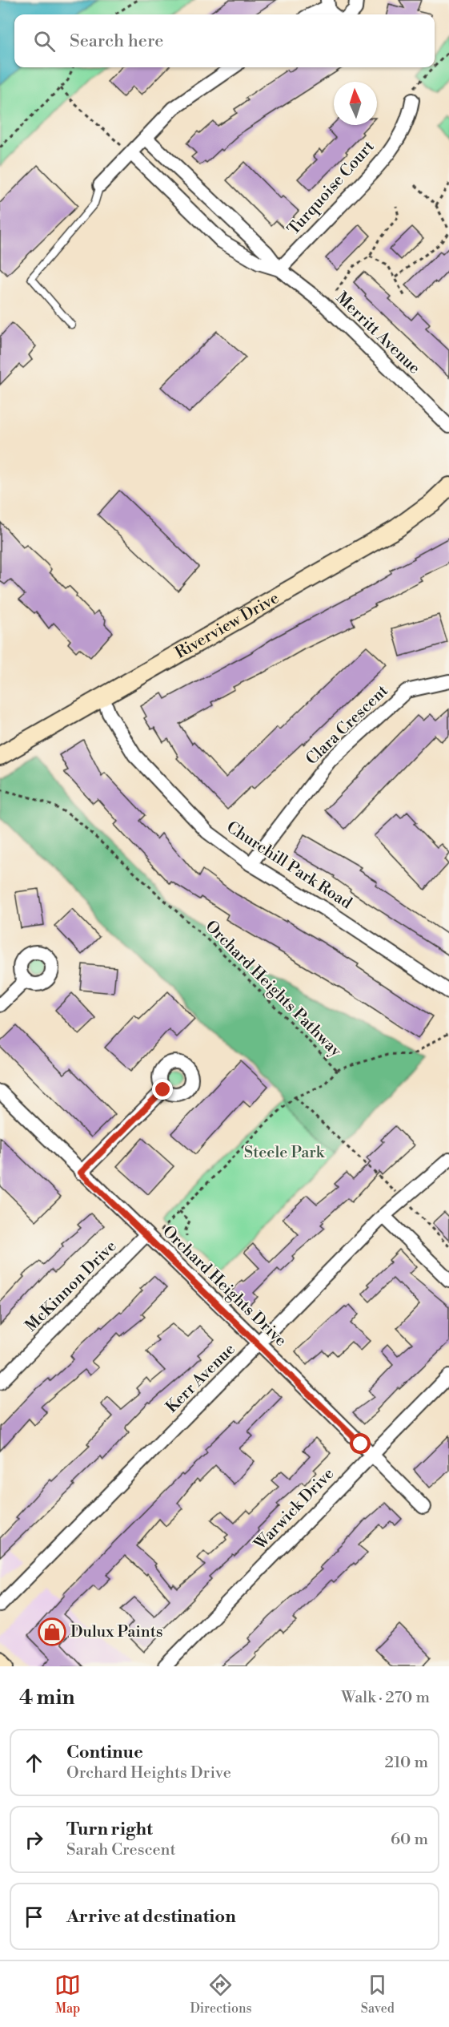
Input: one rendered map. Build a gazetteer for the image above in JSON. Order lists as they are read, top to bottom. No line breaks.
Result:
{"streets":{"street":["Turquoise Court","Merritt Avenue","Riverview Drive","Clara Crescent","Churchill Park Road","McKinnon Drive","Orchard Heights Drive","Kerr Avenue","Warwick Drive"],"path":["Orchard Heights Pathway"]},"crossings":[["Turquoise Court","Merritt Avenue"],["Riverview Drive","Churchill Park Road"],["Clara Crescent","Churchill Park Road"],["McKinnon Drive","Orchard Heights Drive"],["Orchard Heights Drive","Kerr Avenue"],["Orchard Heights Drive","Warwick Drive"]],"parks":["Steele Park"],"places":{"shop":["Dulux Paints"]},"north":"top","page":{"search":"Search here","heading":["4 min","Walk · 270 m"],"list":[["Continue","Orchard Heights Drive","210 m"],["Turn right","Sarah Crescent","60 m"],"Arrive at destination"],"nav":["Map","Directions","Saved"]}}
